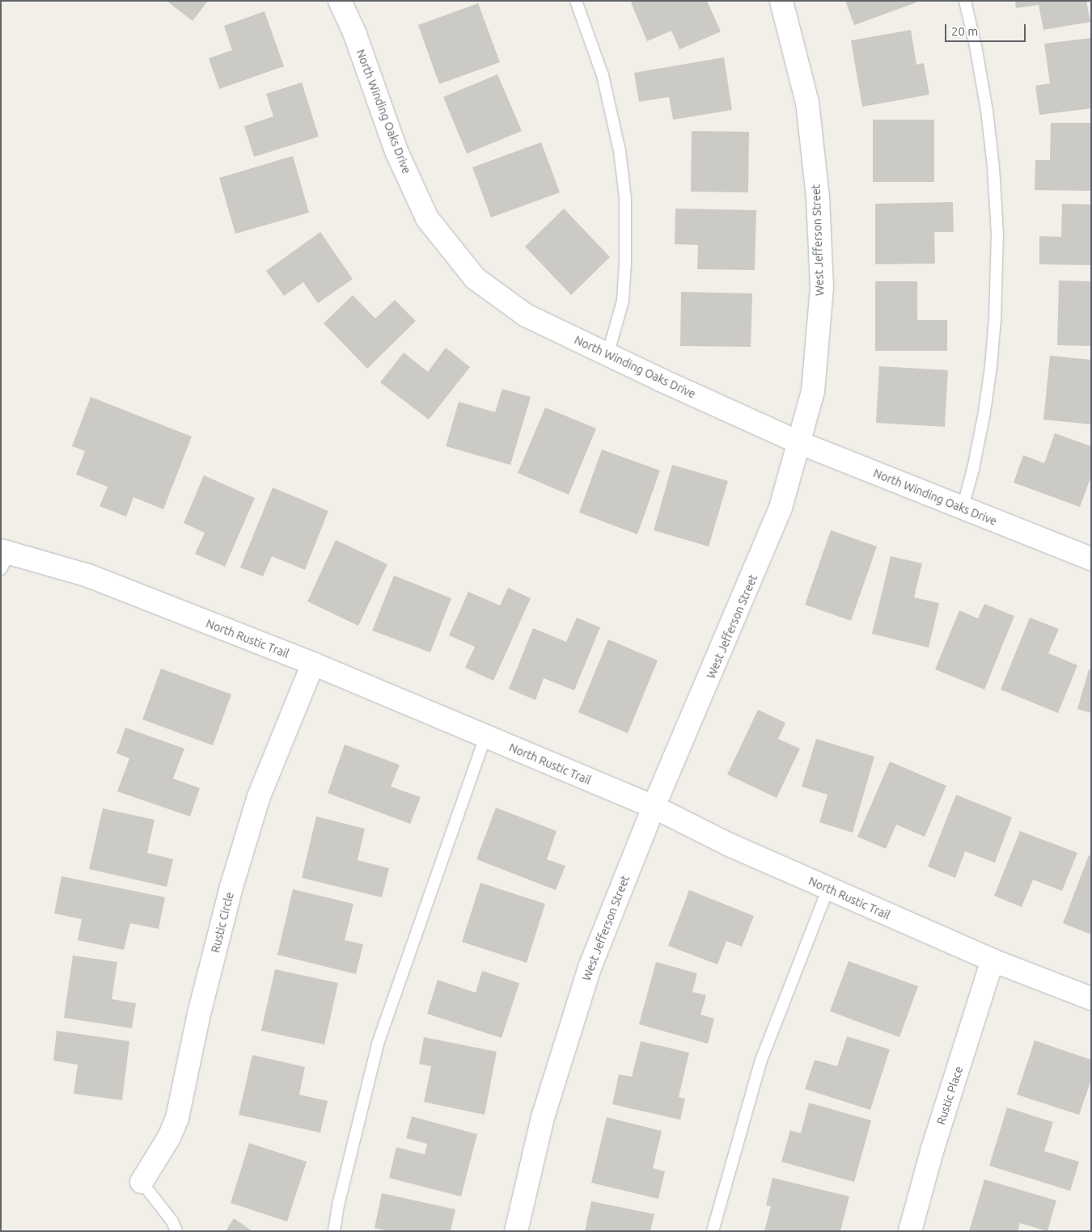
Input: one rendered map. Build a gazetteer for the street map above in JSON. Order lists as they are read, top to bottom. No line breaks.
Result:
{"streets":{"street":["North Winding Oaks Drive","West Jefferson Street","North Rustic Trail","Rustic Circle","Rustic Place"]},"crossings":[["North Winding Oaks Drive","West Jefferson Street"],["West Jefferson Street","North Rustic Trail"],["North Rustic Trail","Rustic Circle"],["North Rustic Trail","Rustic Place"]],"scale_bar":"20 m"}
